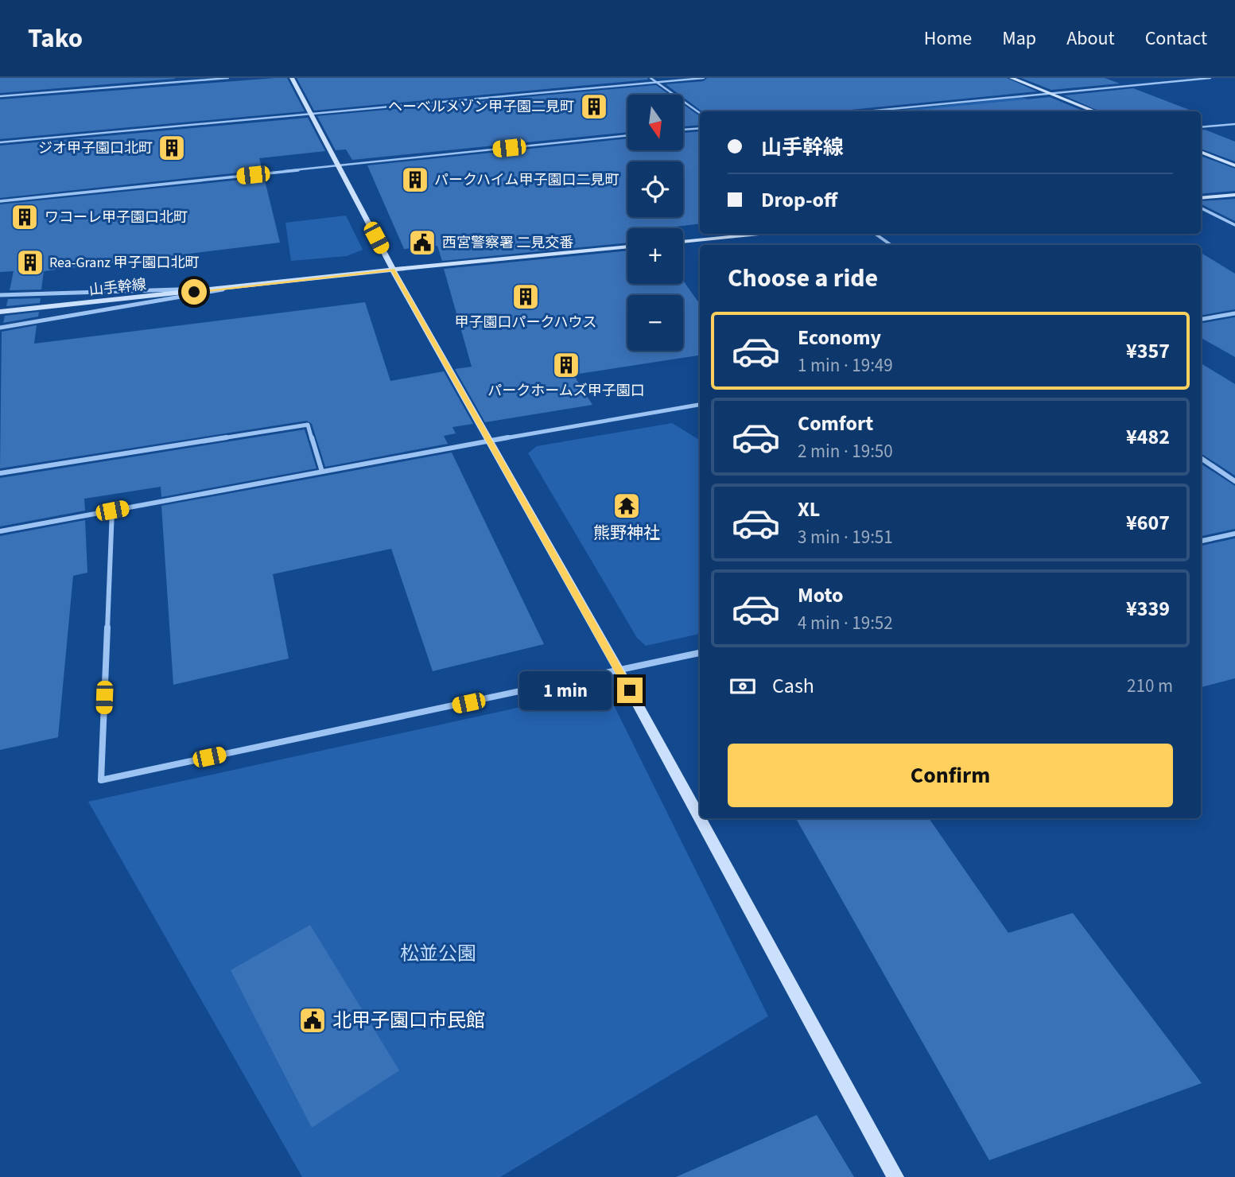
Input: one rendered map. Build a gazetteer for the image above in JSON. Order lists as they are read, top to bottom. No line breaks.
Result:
{"streets":{"street":["山手幹線"]},"parks":["松並公園"],"places":{"building":["ヘーベルメゾン甲子園二見町","ジオ甲子園口北町","パークハイム甲子園口二見町","ワコーレ甲子園口北町","Rea-Granz 甲子園口北町","甲子園口パークハウス","パークホームズ甲子園口"],"public building":["西宮警察署 二見交番","北甲子園口市民館"],"temple":["熊野神社"]},"north":"bottom","page":{"header":"Tako","nav":["Home","Map","About","Contact"],"map_buttons":["+","−"],"banner":["山手幹線","Drop-off"],"heading":"Choose a ride","list":[{"name":"Economy","note":"1 min · 19:49","value":"¥357"},{"name":"Comfort","note":"2 min · 19:50","value":"¥482"},{"name":"XL","note":"3 min · 19:51","value":"¥607"},{"name":"Moto","note":"4 min · 19:52","value":"¥339"}],"pay":["Cash","210 m"],"bubble":"1 min","buttons":"Confirm"}}
